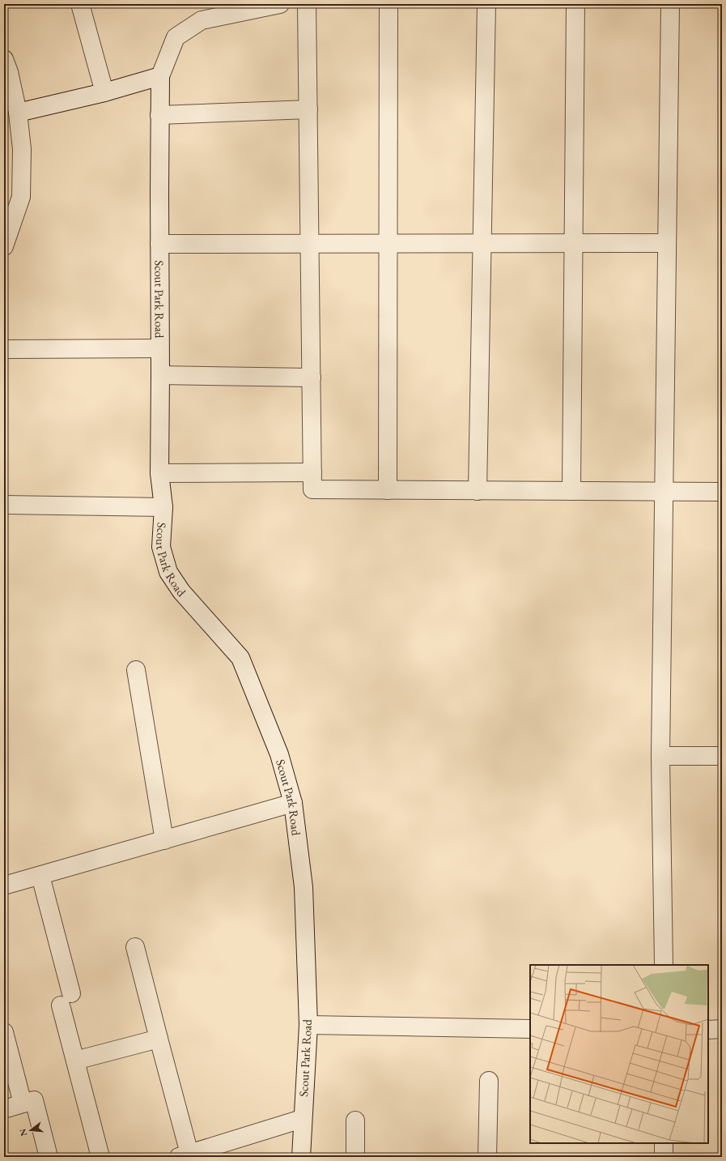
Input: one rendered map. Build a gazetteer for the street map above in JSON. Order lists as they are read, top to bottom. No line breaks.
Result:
{"streets":{"street":["Scout Park Road"]},"north":"left"}
